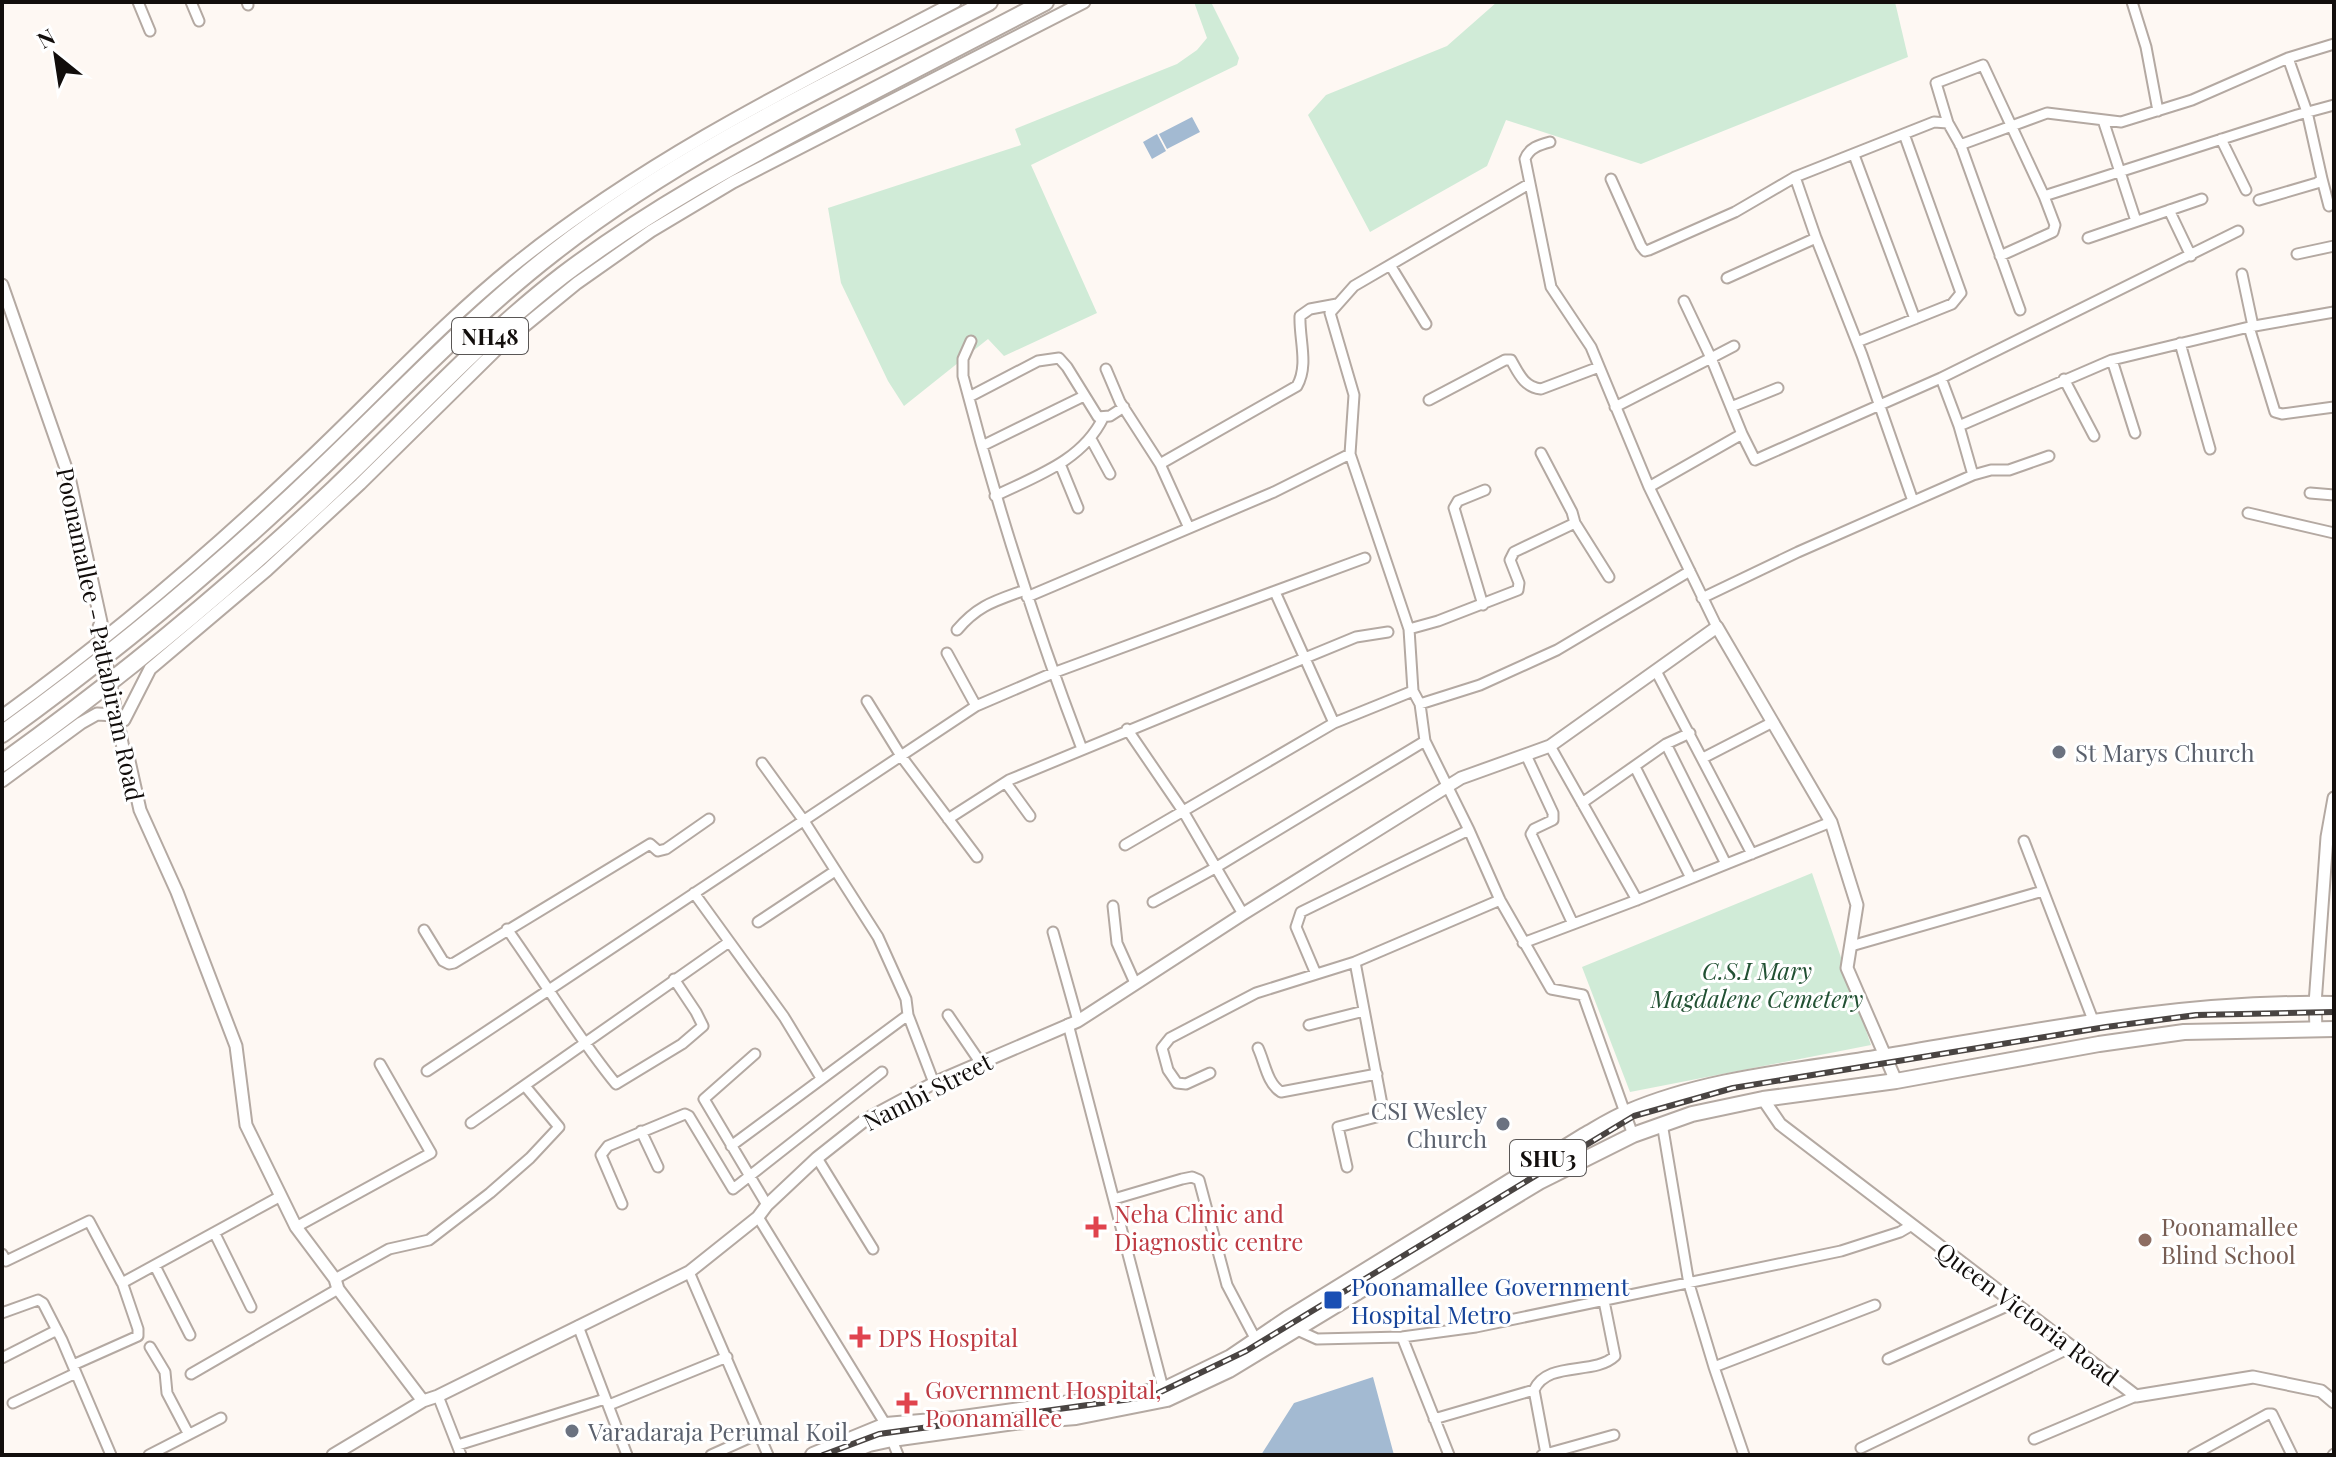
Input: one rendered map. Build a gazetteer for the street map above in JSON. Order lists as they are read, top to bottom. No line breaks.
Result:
{"streets":{"highway":["NH48"],"main road":["SHU3"],"street":["Poonamallee - Pattabiram Road","Nambi Street","Queen Victoria Road"]},"crossings":[["NH48","Poonamallee - Pattabiram Road"],["Poonamallee - Pattabiram Road","Nambi Street"],["SHU3","Queen Victoria Road"]],"parks":["C.S.I Mary Magdalene Cemetery"],"places":{"other":["St Marys Church","CSI Wesley Church","Poonamallee Blind School","Varadaraja Perumal Koil"],"health":["Neha Clinic and Diagnostic centre","DPS Hospital","Government Hospital, Poonamallee"],"transit":["Poonamallee Government Hospital Metro"]},"north":"top left"}
